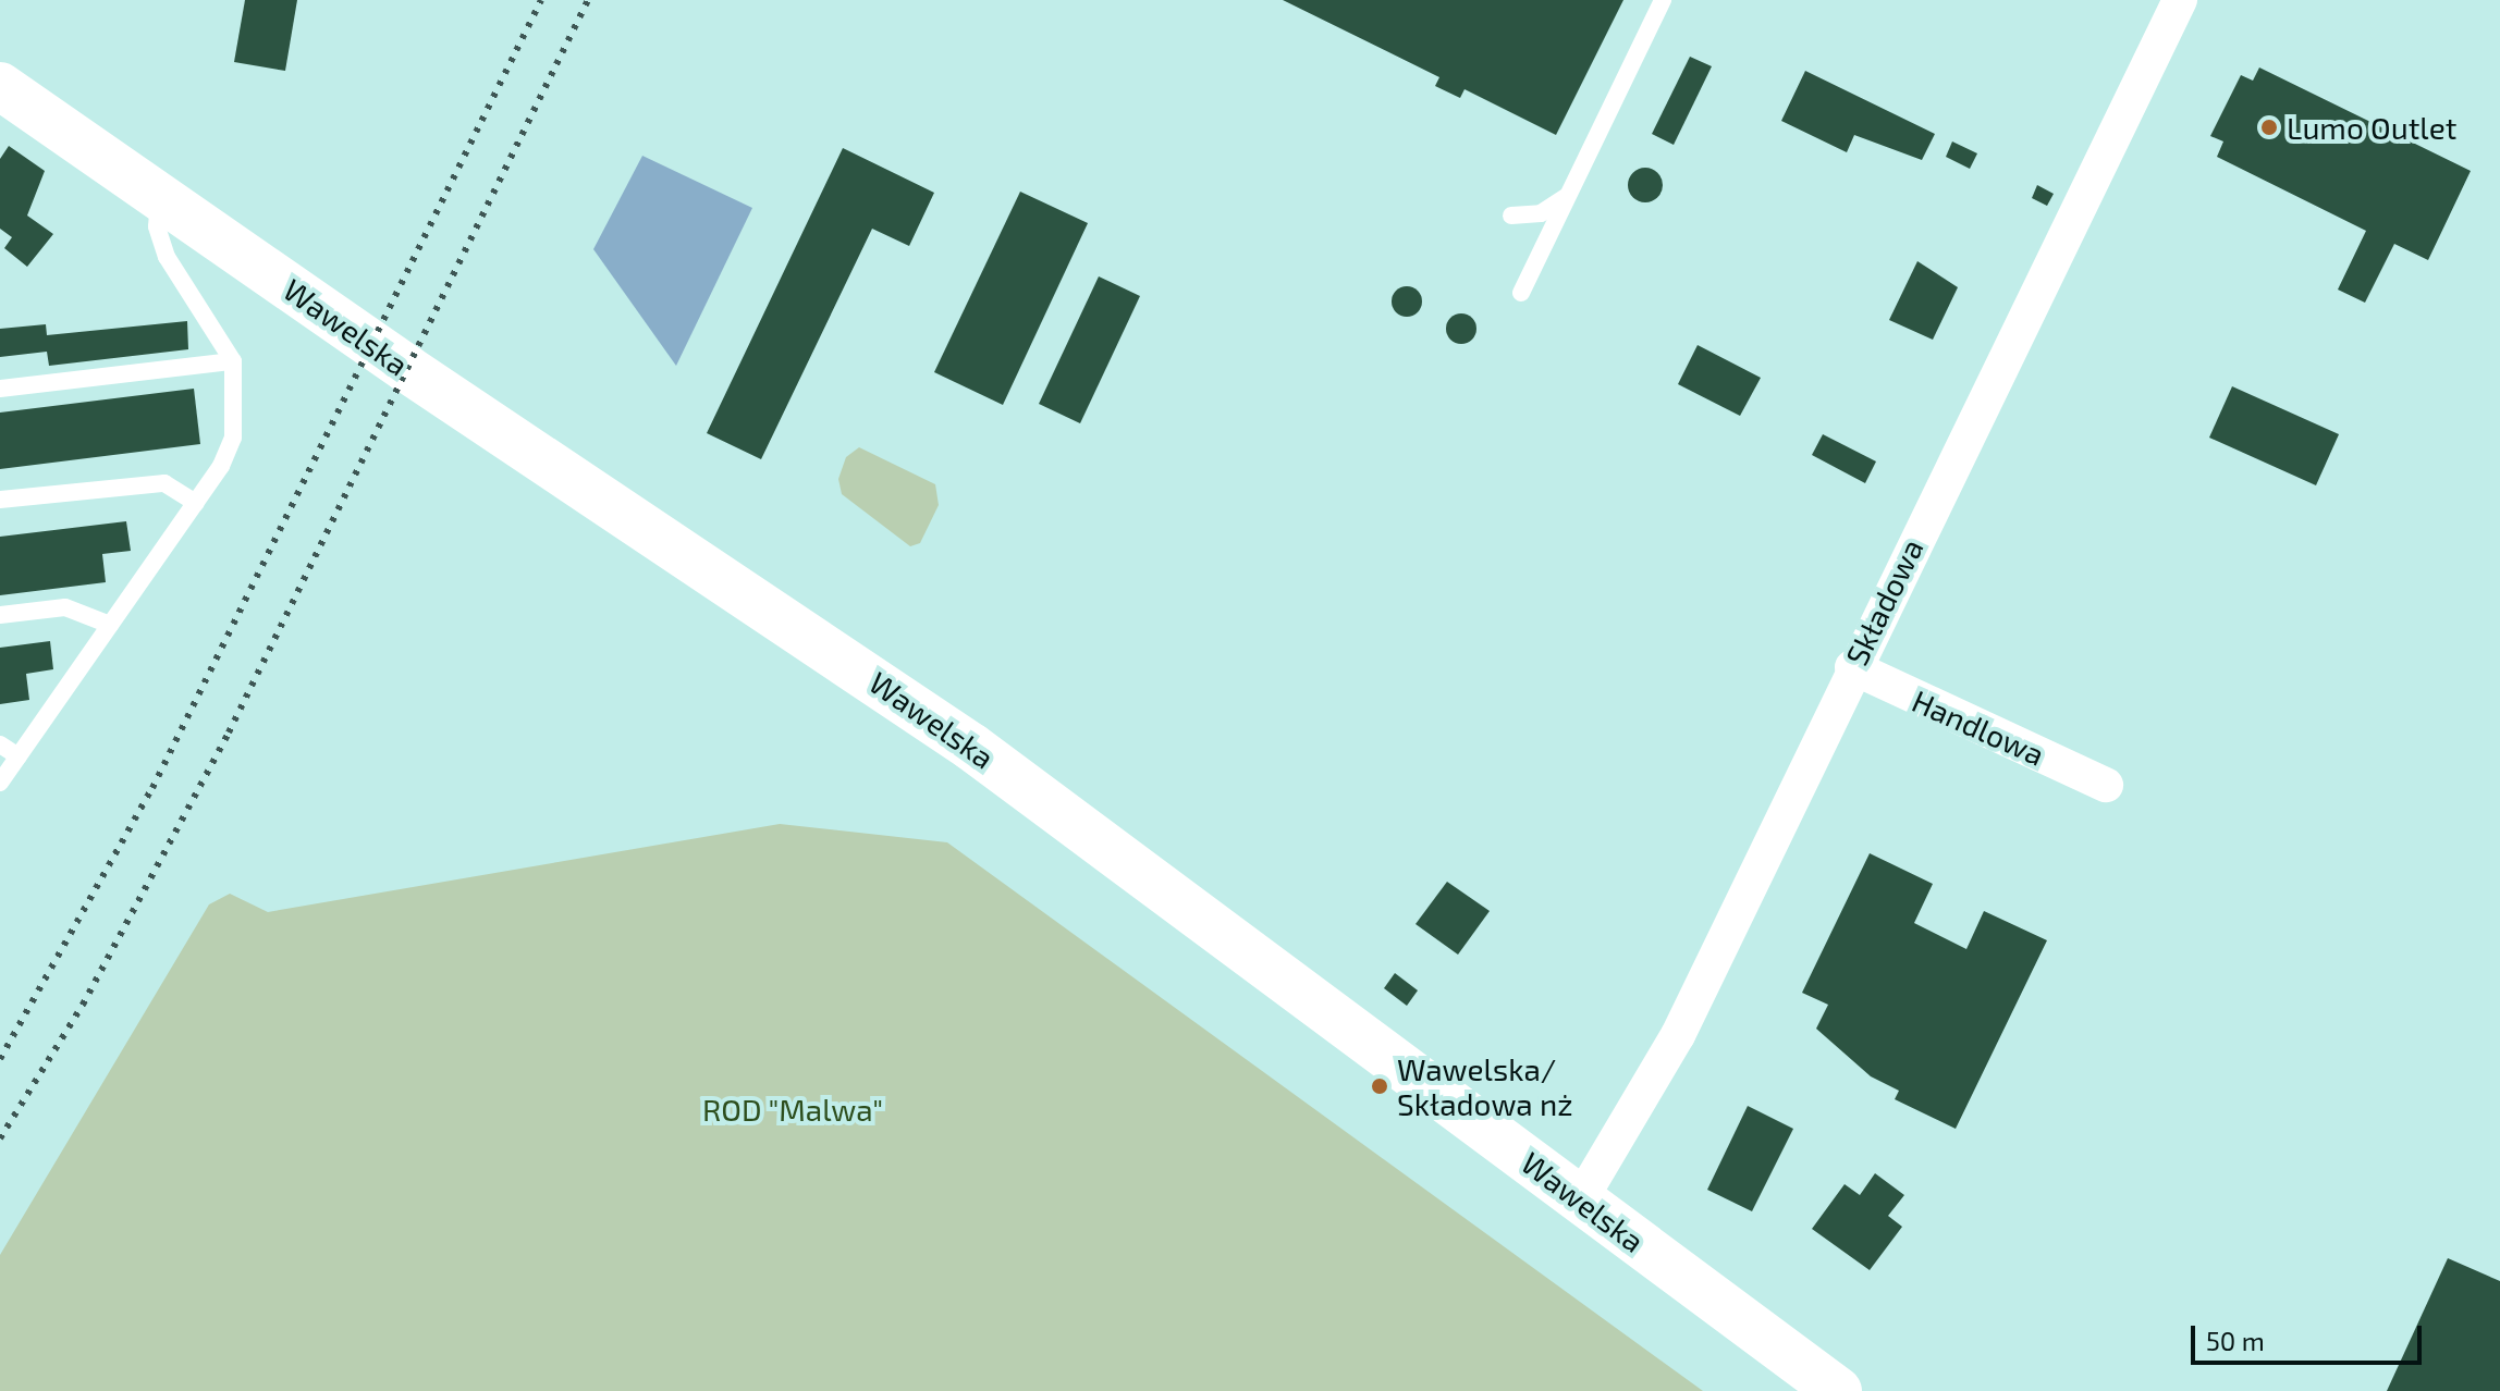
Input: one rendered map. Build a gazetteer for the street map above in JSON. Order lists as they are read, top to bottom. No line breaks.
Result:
{"streets":{"street":["Wawelska","Składowa","Handlowa"]},"crossings":[["Wawelska","Składowa"],["Składowa","Handlowa"]],"parks":["ROD \"Malwa\""],"places":["Lumo Outlet","Wawelska/ Składowa nż"],"scale_bar":"50 m"}
